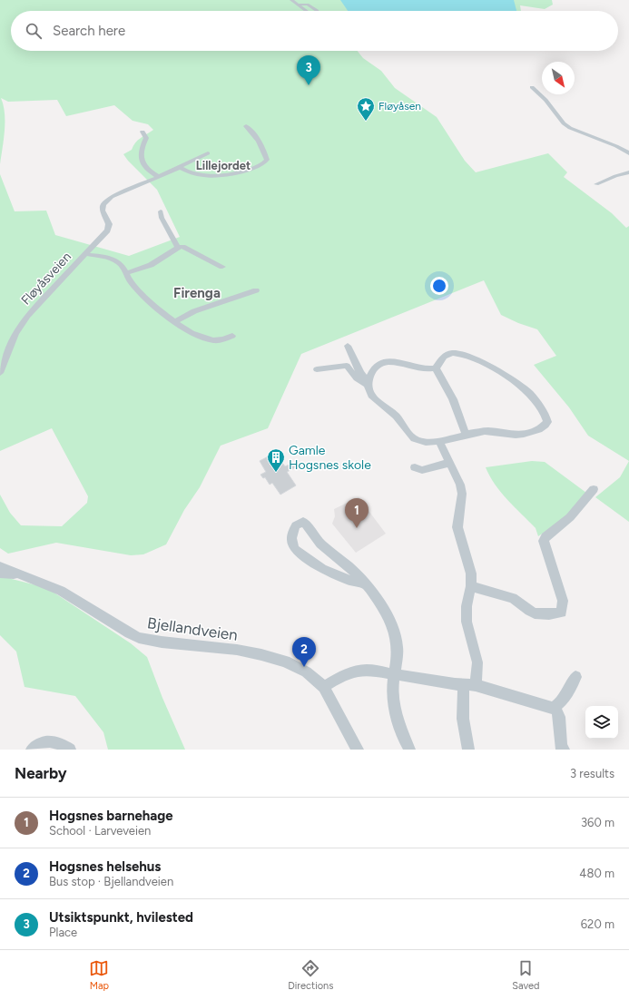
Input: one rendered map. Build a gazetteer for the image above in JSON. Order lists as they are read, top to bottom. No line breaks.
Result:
{"streets":{"street":["Fløyåsveien","Bjellandveien"]},"districts":["Lillejordet","Firenga"],"places":{"place":["Fløyåsen"],"building":["Gamle Hogsnes skole"]},"north":"bottom right","page":{"search":"Search here","pins":["3","1","2"],"heading":["Nearby","3 results"],"list":[{"mark":"1","name":"Hogsnes barnehage","note":"School · Larveveien","value":"360 m"},{"mark":"2","name":"Hogsnes helsehus","note":"Bus stop · Bjellandveien","value":"480 m"},{"mark":"3","name":"Utsiktspunkt, hvilested","note":"Place","value":"620 m"}],"nav":["Map","Directions","Saved"]}}
